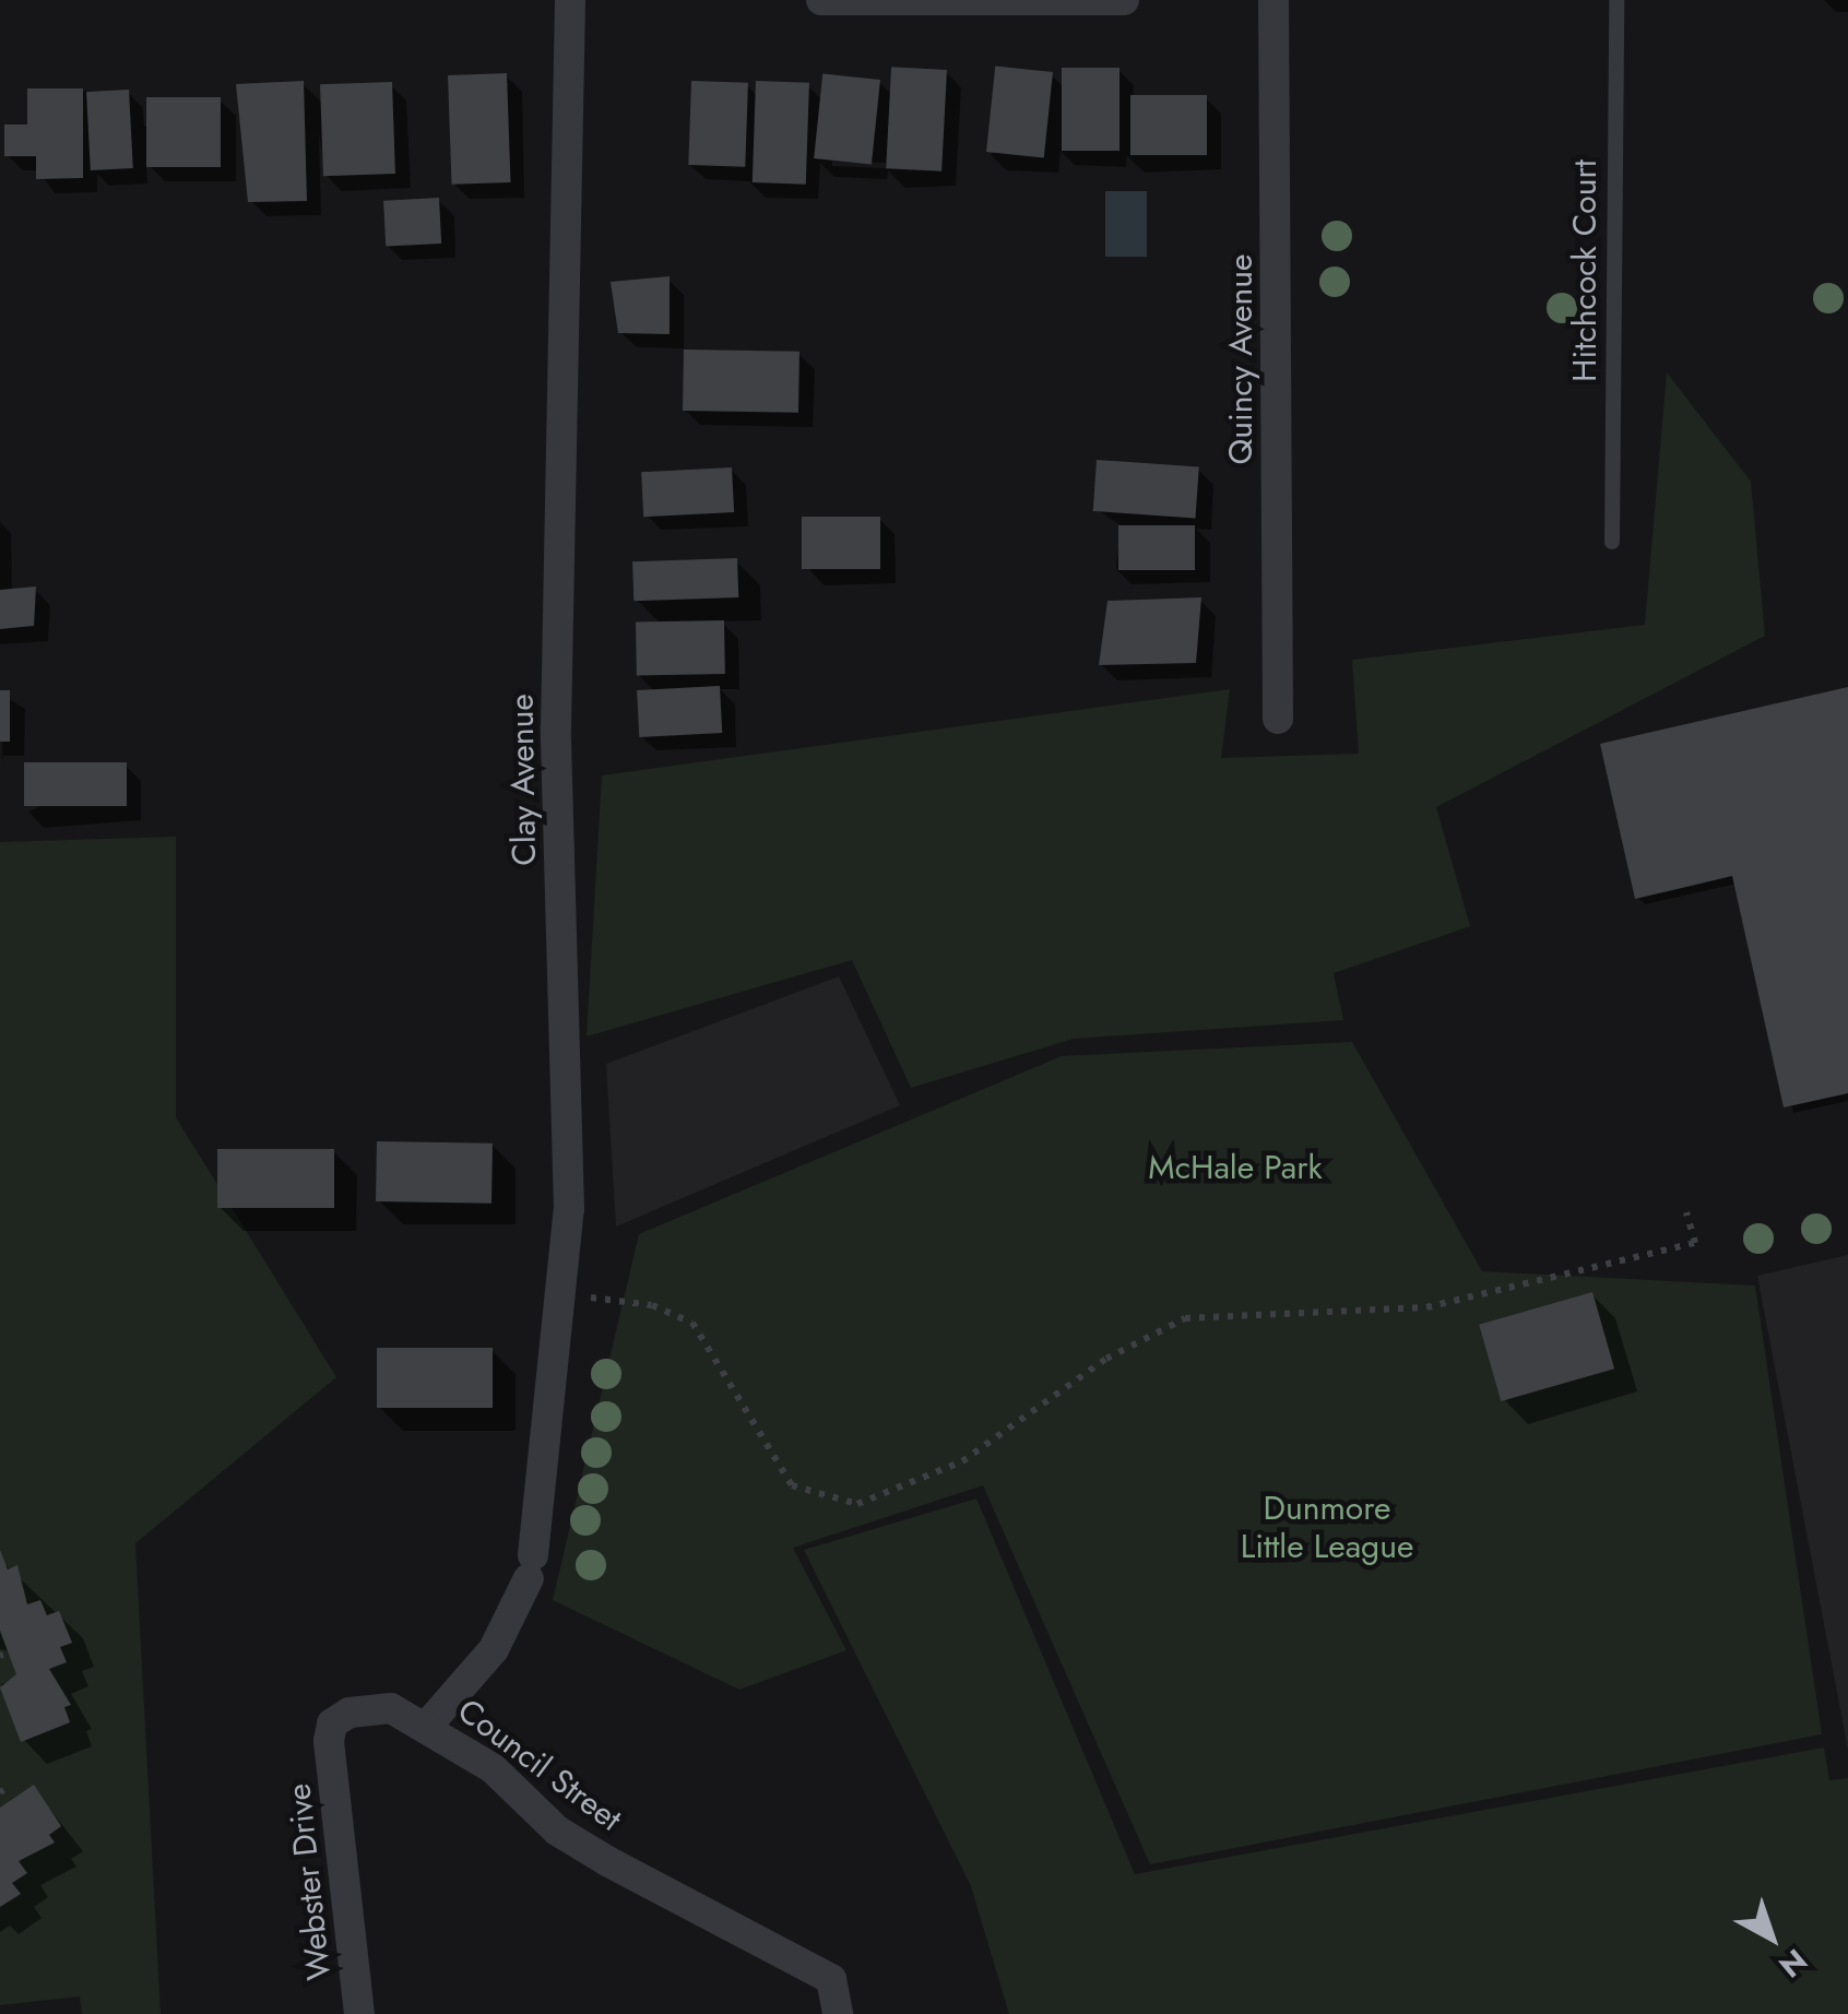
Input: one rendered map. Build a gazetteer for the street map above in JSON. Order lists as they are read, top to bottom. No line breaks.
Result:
{"streets":{"street":["Quincy Avenue","Clay Avenue","Council Street","Webster Drive"],"lane":["Hitchcock Court"]},"crossings":[["Clay Avenue","Council Street"],["Council Street","Webster Drive"]],"parks":["McHale Park","Dunmore Little League"],"north":"bottom right"}
